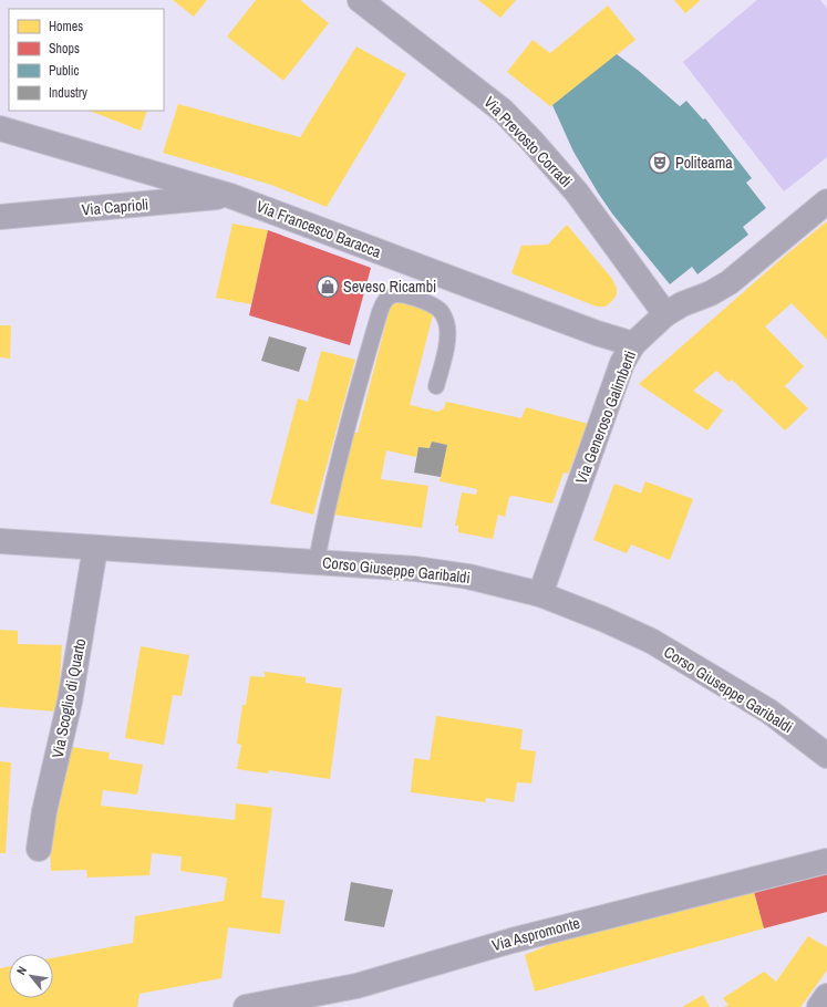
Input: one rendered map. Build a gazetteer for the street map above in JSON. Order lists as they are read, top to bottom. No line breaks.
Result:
{"streets":{"main road":["Corso Giuseppe Garibaldi"],"street":["Via Prevosto Corradi","Via Caprioli","Via Francesco Baracca","Via Generoso Galimberti","Via Scoglio di Quarto","Via Aspromonte"]},"crossings":[["Via Prevosto Corradi","Via Generoso Galimberti"],["Via Caprioli","Via Francesco Baracca"],["Via Francesco Baracca","Via Generoso Galimberti"],["Via Generoso Galimberti","Corso Giuseppe Garibaldi"],["Corso Giuseppe Garibaldi","Via Scoglio di Quarto"]],"places":{"theatre":["Politeama"],"shop":["Seveso Ricambi"]},"legend":["Homes","Shops","Public","Industry"],"north":"top left"}
